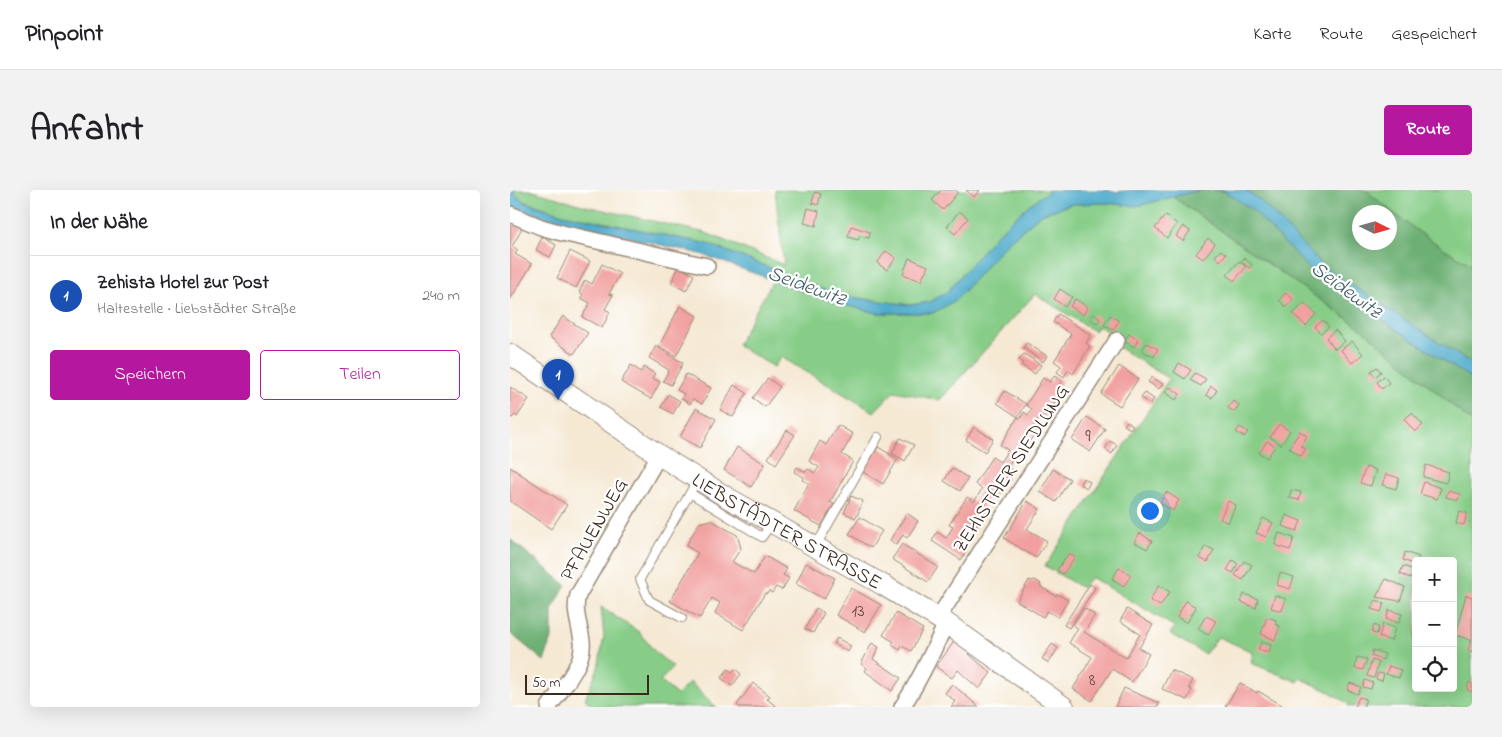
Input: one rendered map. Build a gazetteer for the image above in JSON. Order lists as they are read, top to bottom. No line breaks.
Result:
{"streets":{"main road":["LIEBSTÄDTER STRASSE"],"street":["ZEHISTAER SIEDLUNG","PFAUENWEG"]},"crossings":[["ZEHISTAER SIEDLUNG","LIEBSTÄDTER STRASSE"],["PFAUENWEG","LIEBSTÄDTER STRASSE"]],"water":["Seidewitz"],"house_numbers":["9","13","8"],"scale_bar":"50 m","north":"right","page":{"header":"Pinpoint","nav":["Karte","Route","Gespeichert"],"title":"Anfahrt","buttons":["Route",["Speichern","Teilen"]],"heading":"In der Nähe","list":[{"mark":"1","name":"Zehista Hotel zur Post","note":"Haltestelle · Liebstädter Straße","value":"240 m"}],"pins":"1","map_buttons":["+","−"],"scale":"50 m"}}
